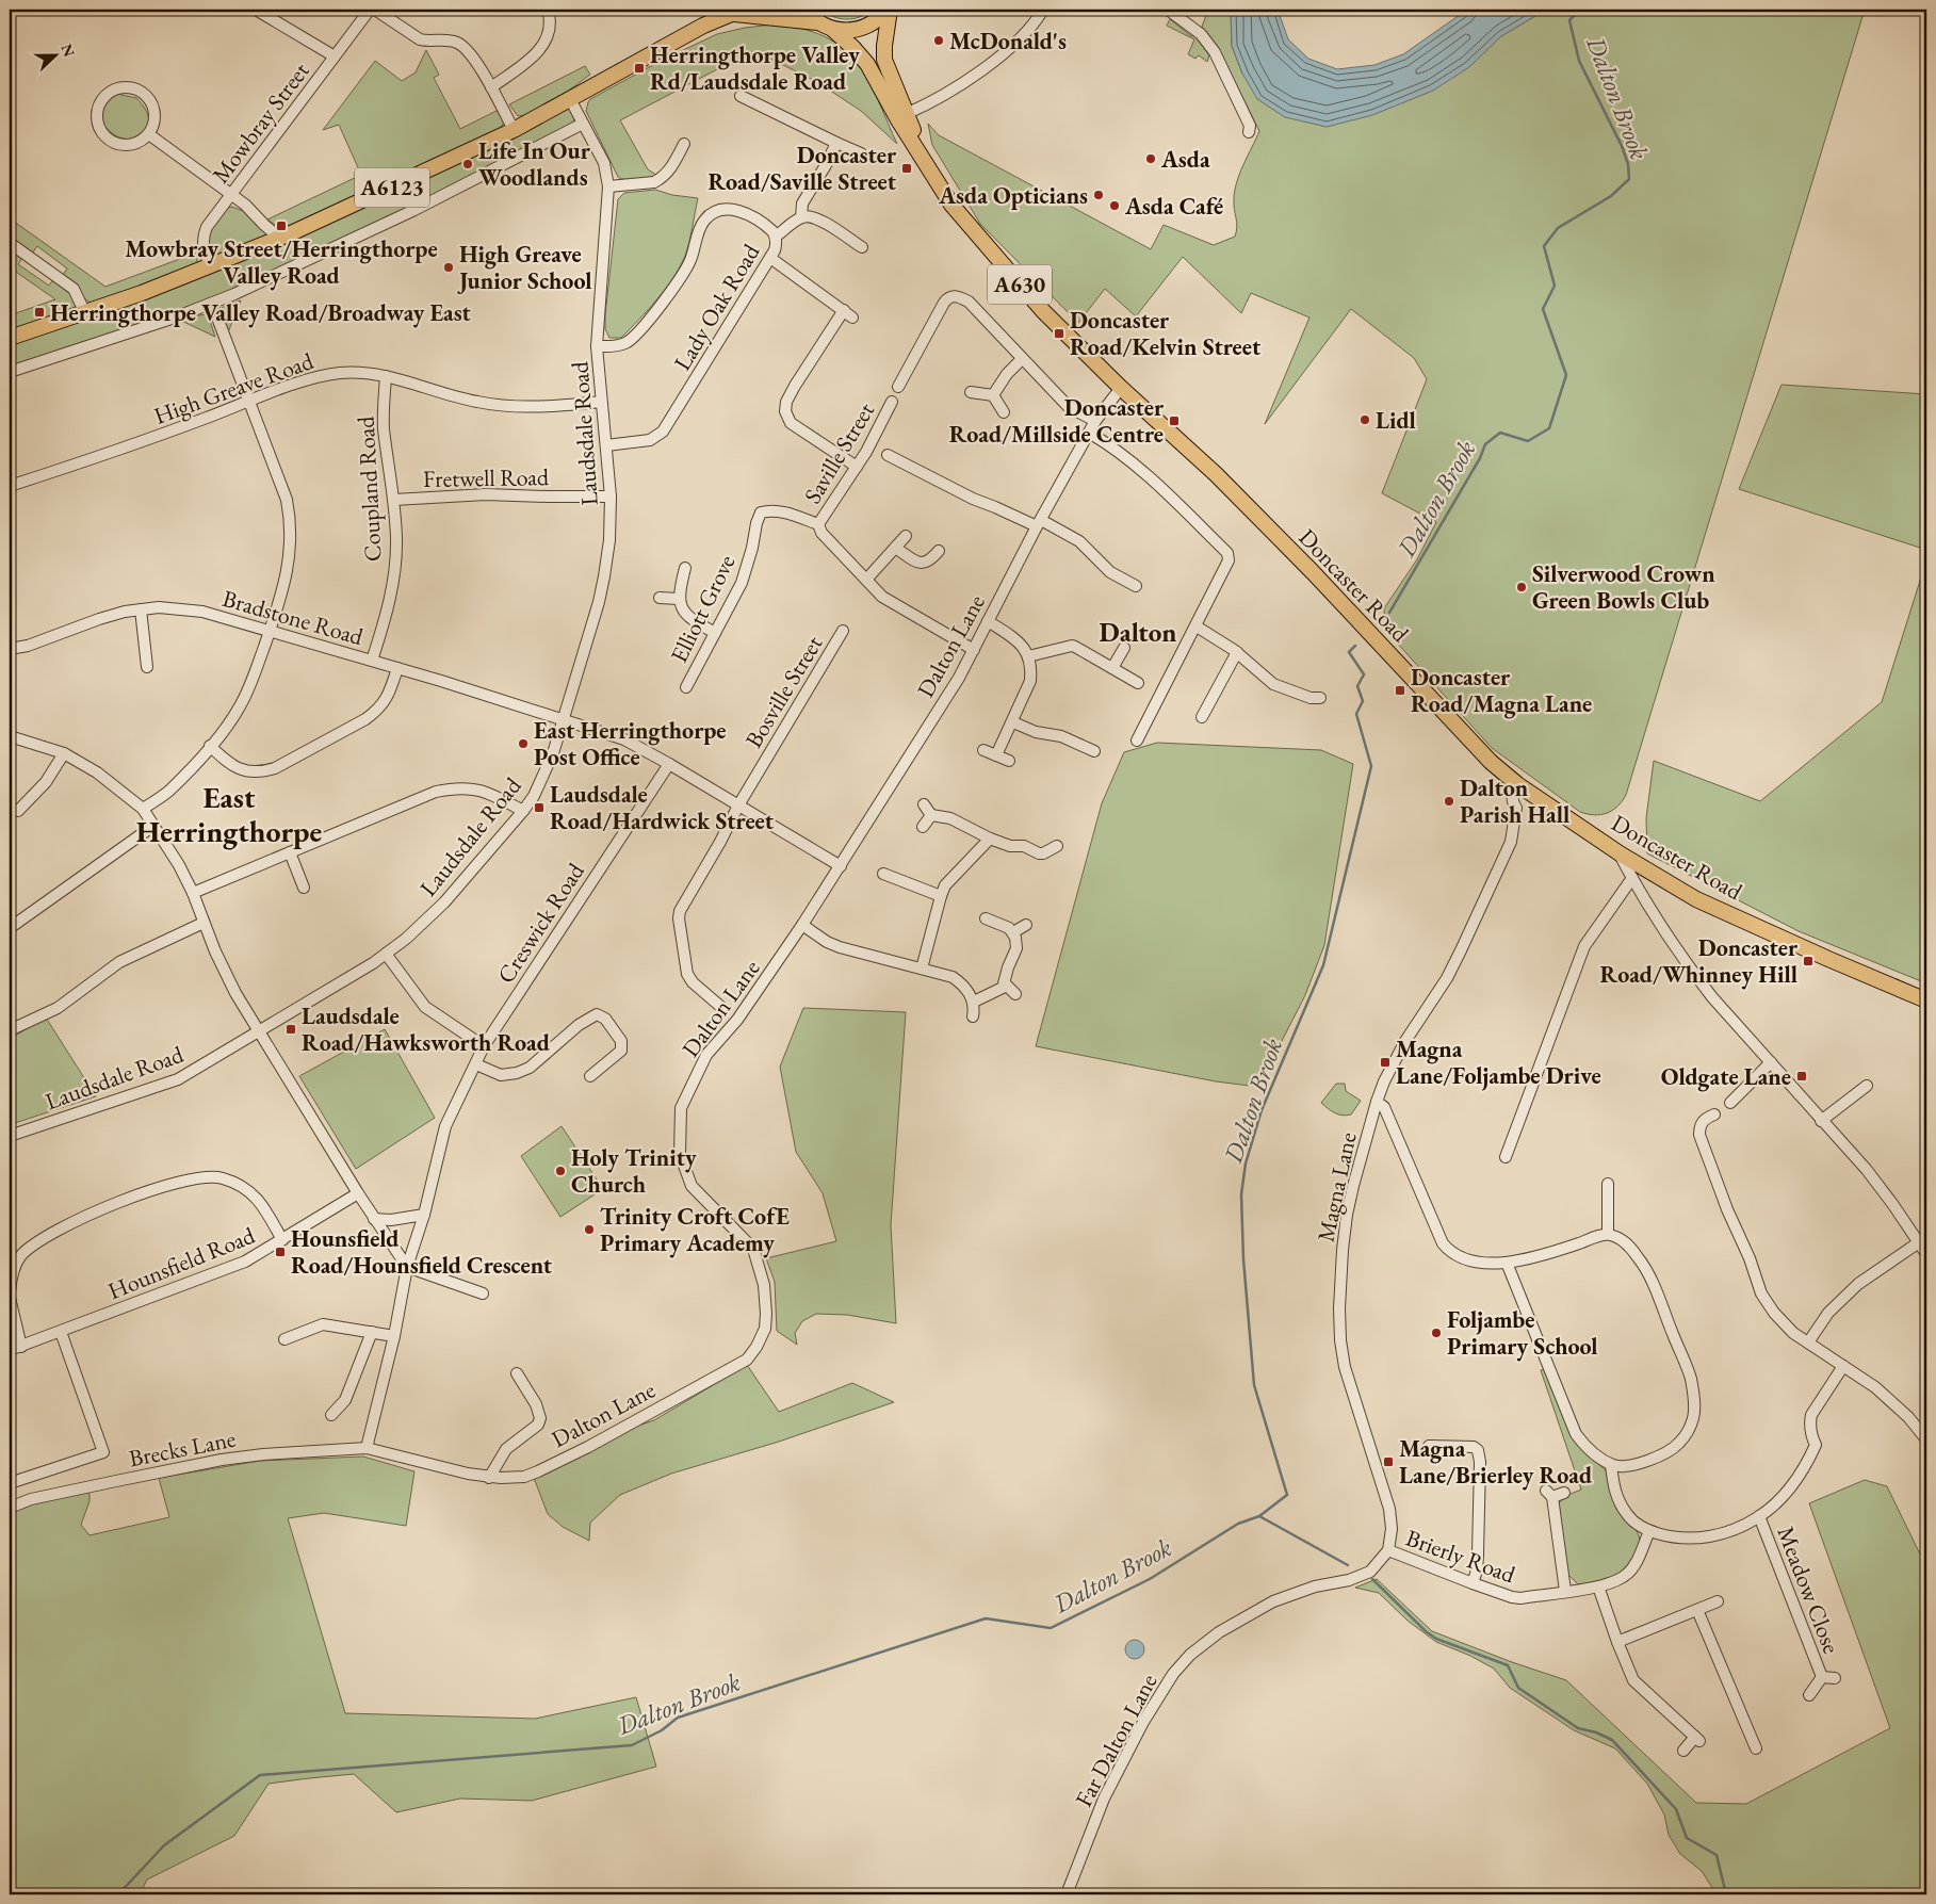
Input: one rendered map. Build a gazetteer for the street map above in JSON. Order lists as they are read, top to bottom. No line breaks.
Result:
{"streets":{"main road":["A6123","A630","Doncaster Road"],"street":["Mowbray Street","Lady Oak Road","High Greave Road","Laudsdale Road","Saville Street","Fretwell Road","Coupland Road","Elliott Grove","Bradstone Road","Dalton Lane","Bosville Street","Creswick Road","Magna Lane","Hounsfield Road","Brecks Lane","Brierly Road","Meadow Close","Far Dalton Lane"]},"crossings":[["Mowbray Street","A6123"],["A6123","Laudsdale Road"],["Lady Oak Road","Laudsdale Road"],["High Greave Road","Laudsdale Road"],["High Greave Road","Coupland Road"],["Laudsdale Road","Fretwell Road"],["Laudsdale Road","Bradstone Road"],["Saville Street","Elliott Grove"],["Fretwell Road","Coupland Road"],["Coupland Road","Bradstone Road"],["Doncaster Road","Dalton Lane"],["Doncaster Road","Magna Lane"],["Bradstone Road","Dalton Lane"],["Bradstone Road","Bosville Street"],["Bradstone Road","Creswick Road"],["Dalton Lane","Creswick Road"],["Dalton Lane","Brecks Lane"],["Creswick Road","Brecks Lane"],["Magna Lane","Brierly Road"],["Magna Lane","Far Dalton Lane"],["Hounsfield Road","Brecks Lane"],["Brierly Road","Far Dalton Lane"]],"districts":["Dalton","East Herringthorpe"],"water":["Dalton Brook"],"places":{"other":["McDonald's","Asda","Life In Our Woodlands","Asda Opticians","Asda Café","High Greave Junior School","Lidl","Silverwood Crown Green Bowls Club","East Herringthorpe Post Office","Dalton Parish Hall","Holy Trinity Church","Trinity Croft CofE Primary Academy","Foljambe Primary School"],"transit":["Herringthorpe Valley Rd/Laudsdale Road","Doncaster Road/Saville Street","Mowbray Street/Herringthorpe Valley Road","Herringthorpe Valley Road/Broadway East","Doncaster Road/Kelvin Street","Doncaster Road/Millside Centre","Doncaster Road/Magna Lane","Laudsdale Road/Hardwick Street","Doncaster Road/Whinney Hill","Laudsdale Road/Hawksworth Road","Magna Lane/Foljambe Drive","Oldgate Lane","Hounsfield Road/Hounsfield Crescent","Magna Lane/Brierley Road"]},"north":"right"}
